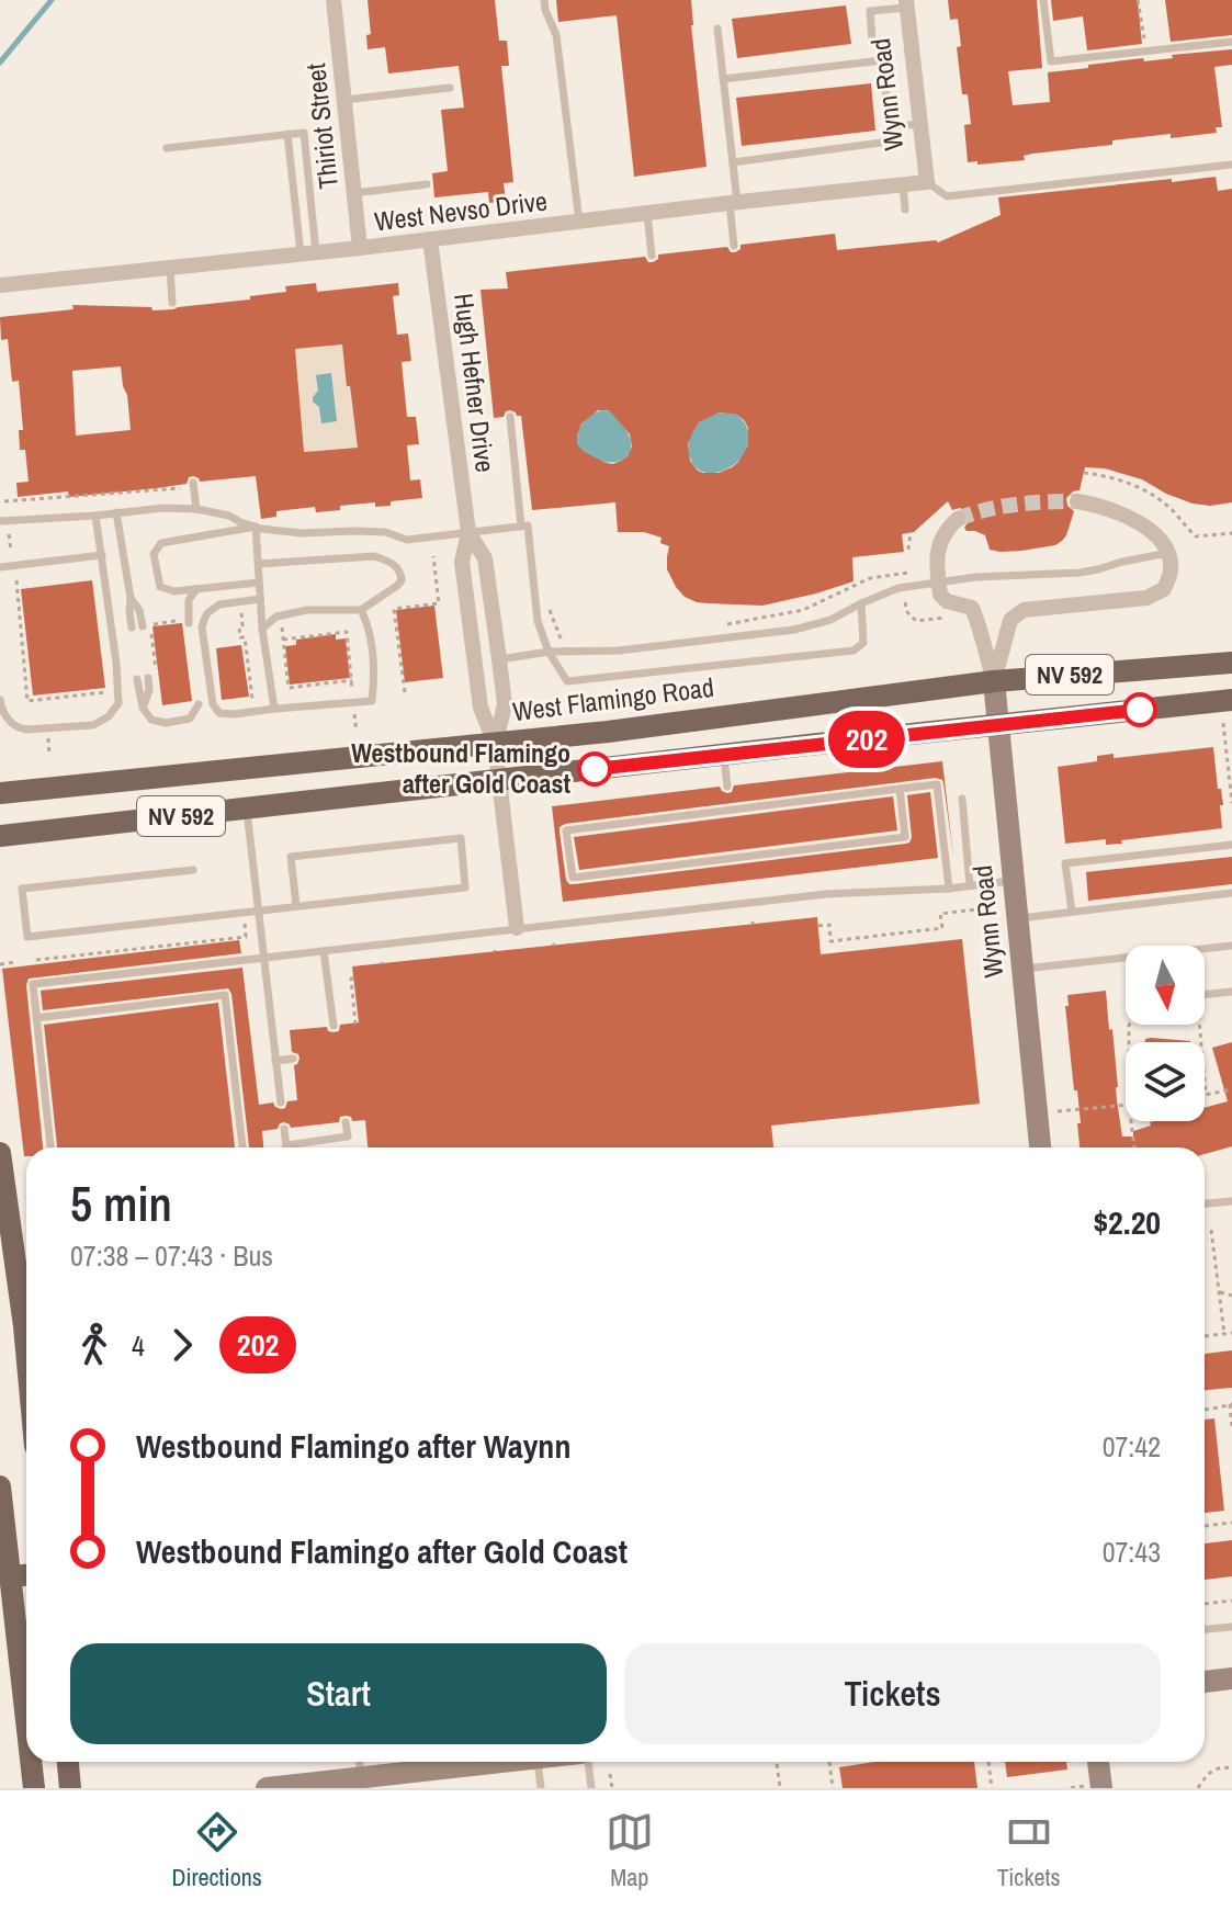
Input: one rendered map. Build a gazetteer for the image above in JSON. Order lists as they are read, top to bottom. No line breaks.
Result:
{"streets":{"main road":["NV 592","West Flamingo Road"],"street":["Wynn Road","Thiriot Street","West Nevso Drive","Hugh Hefner Drive"]},"crossings":[["Wynn Road","West Nevso Drive"],["Wynn Road","NV 592"],["Wynn Road","West Flamingo Road"],["Thiriot Street","West Nevso Drive"],["West Nevso Drive","Hugh Hefner Drive"],["Hugh Hefner Drive","NV 592"],["Hugh Hefner Drive","West Flamingo Road"]],"places":["Westbound Flamingo after Gold Coast"],"lines":["bus line 202"],"north":"bottom","page":{"on_map":"202","heading":["5 min","07:38 – 07:43 · Bus","$2.20"],"legs":["4","202"],"list":[{"name":"Westbound Flamingo after Waynn","value":"07:42"},{"name":"Westbound Flamingo after Gold Coast","value":"07:43"}],"buttons":["Start","Tickets"],"tabs":["Directions","Map","Tickets"]}}
